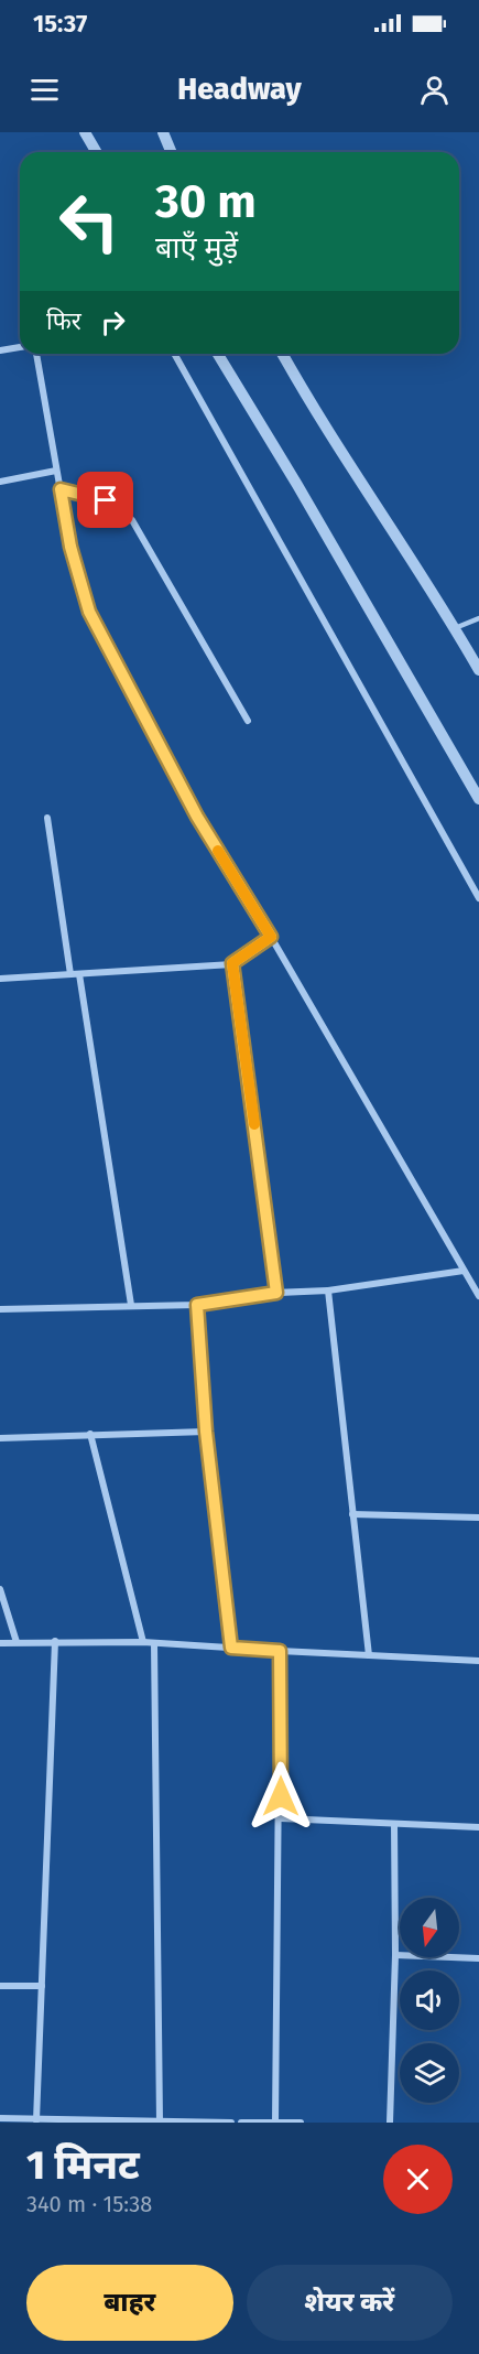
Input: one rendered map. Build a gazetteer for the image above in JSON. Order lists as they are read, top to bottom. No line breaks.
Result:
{"north":"bottom","page":{"status":"15:37","header":"Headway","turn":["30 m","बाएँ मुड़ें"],"then":"फिर","heading":["1 मिनट","340 m · 15:38"],"buttons":["बाहर","शेयर करें"]}}
